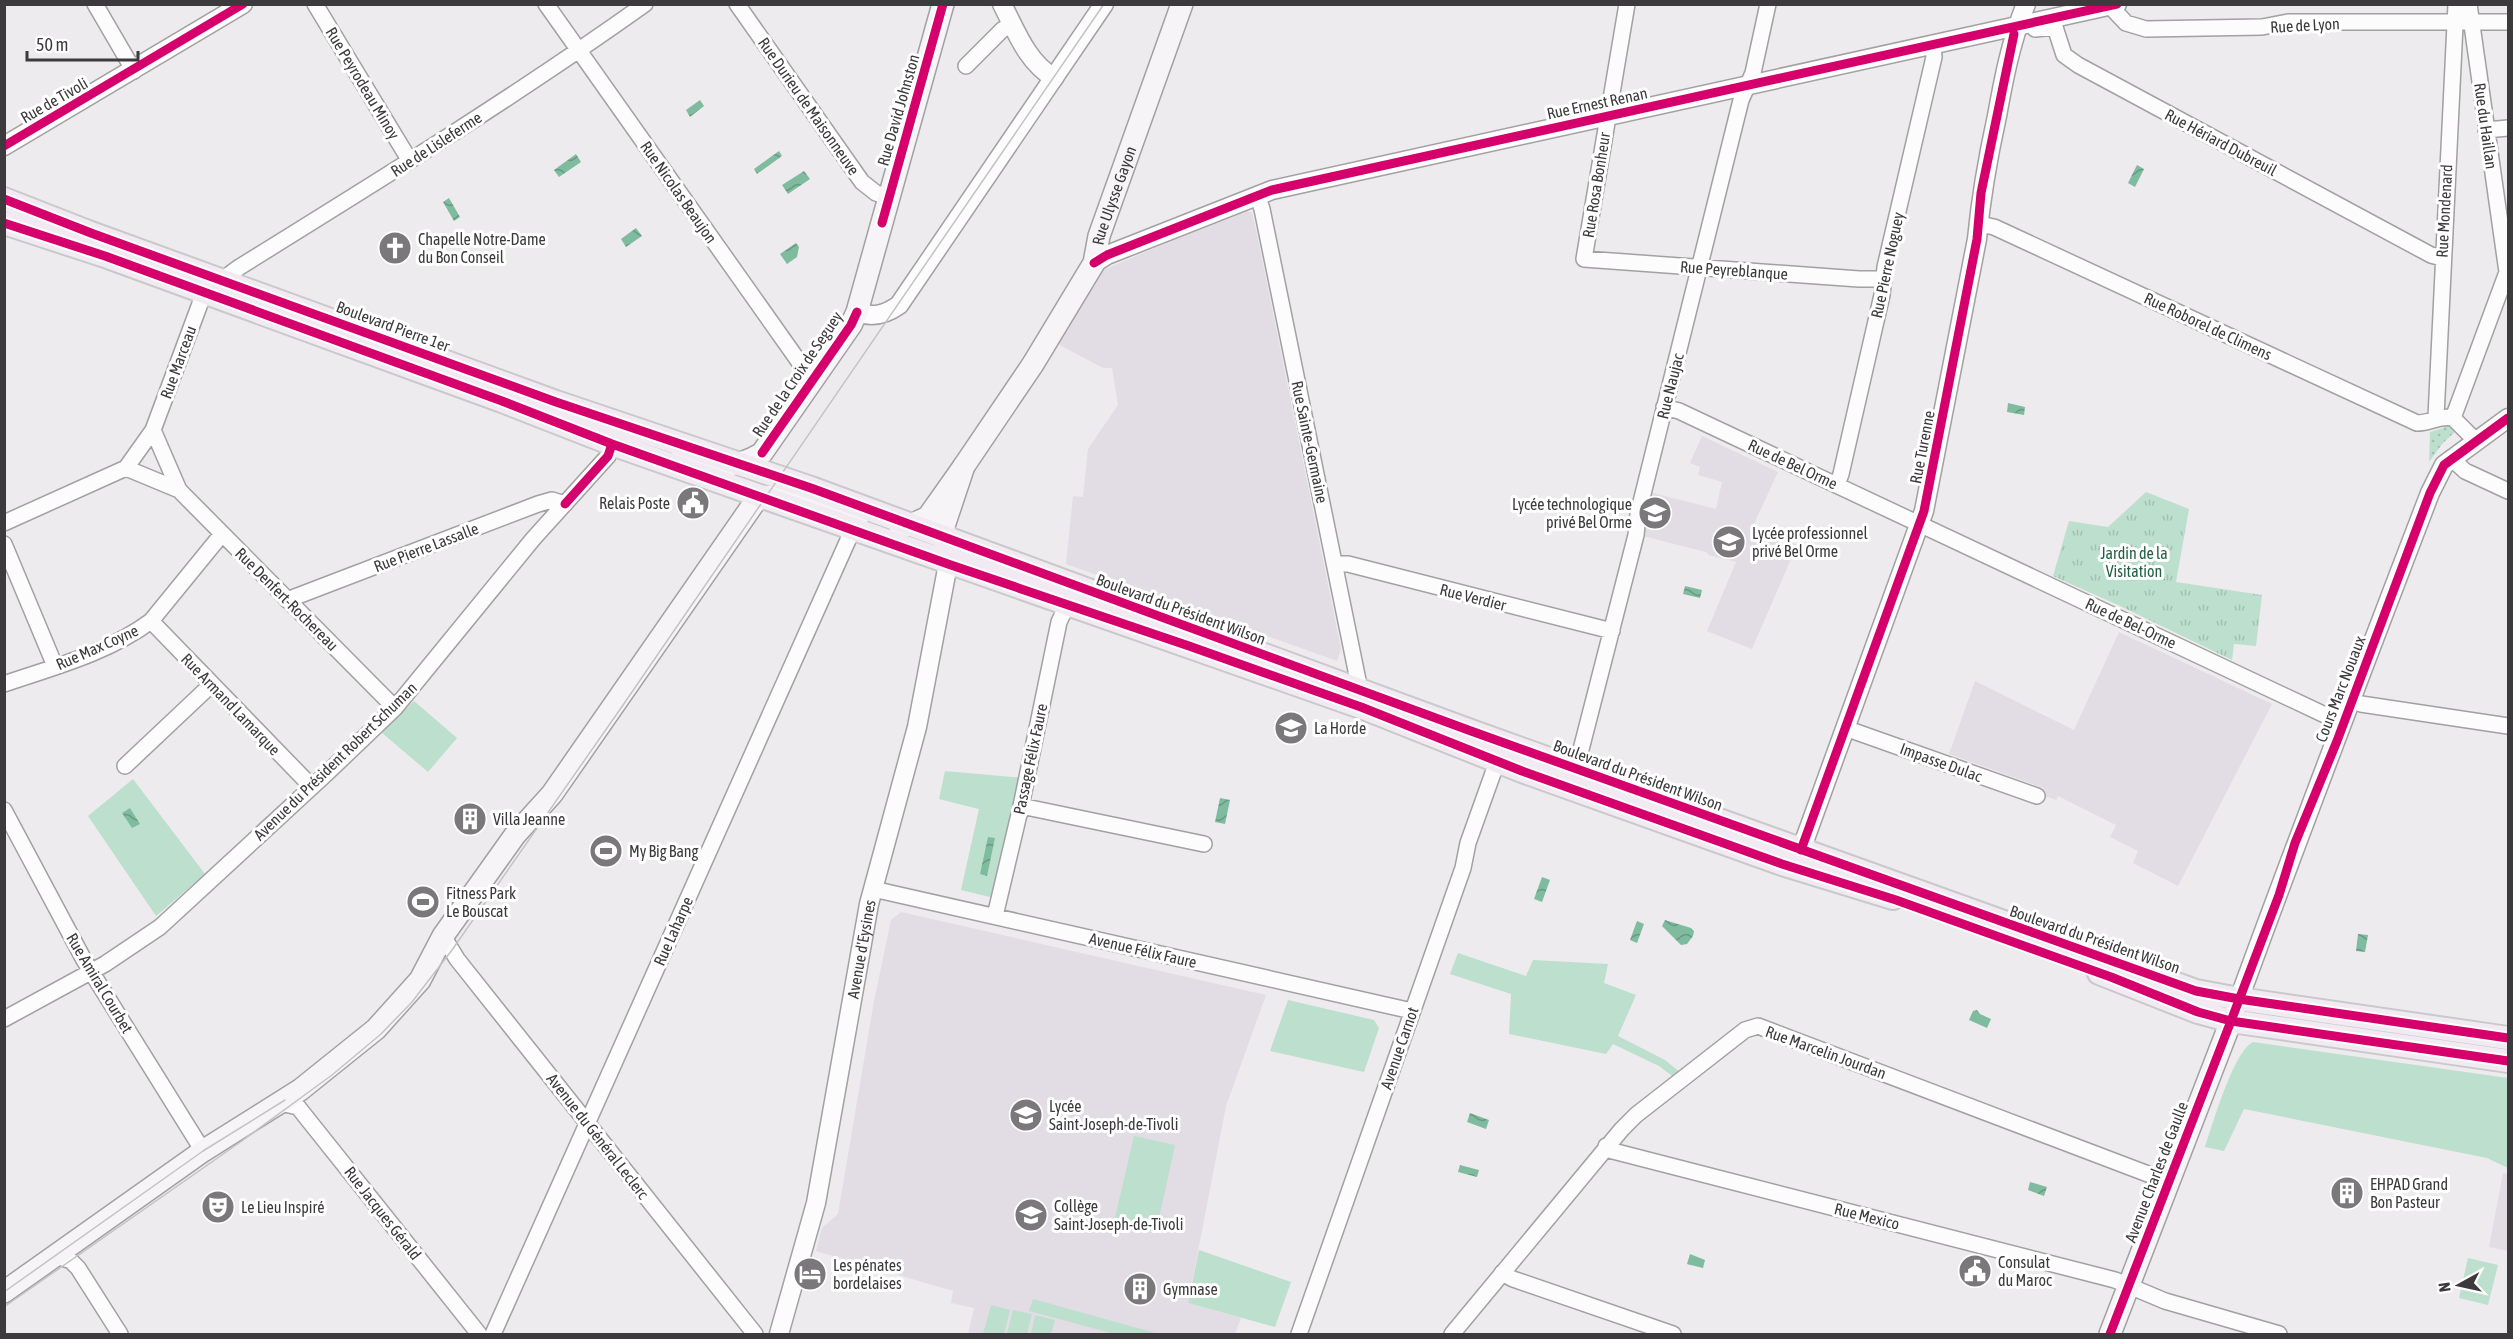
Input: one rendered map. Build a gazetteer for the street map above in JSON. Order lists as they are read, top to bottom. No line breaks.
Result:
{"streets":{"main road":["Rue David Johnston","Rue Ulysse Gayon","Boulevard Pierre 1er","Rue de la Croix de Seguey","Boulevard du Président Wilson","Avenue Charles de Gaulle"],"street":["Rue de Lyon","Rue Peyrodeau Minoy","Rue de Tivoli","Rue Ernest Renan","Rue Durieu de Maisonneuve","Rue du Haillan","Rue Hériard Dubreuil","Rue de Lisleferme","Rue Rosa Bonheur","Rue Nicolas Beaujon","Rue Mondenard","Rue Pierre Noguey","Rue Peyreblanque","Rue Roborel de Climens","Rue Marceau","Rue Naujac","Rue Sainte-Germaine","Rue Turenne","Rue de Bel Orme","Rue Pierre Lassalle","Rue Verdier","Rue Denfert-Rochereau","Rue de Bel-Orme","Rue Max Coyne","Cours Marc Nouaux","Rue Armand Lamarque","Passage Félix Faure","Avenue du Président Robert Schuman","Impasse Dulac","Rue Laharpe","Avenue d'Eysines","Avenue Félix Faure","Rue Amiral Courbet","Avenue Carnot","Rue Marcelin Jourdan","Avenue du Général Leclerc","Rue Jacques Gérald","Rue Mexico"]},"crossings":[["Rue de Lyon","Rue Ernest Renan"],["Rue de Lyon","Rue du Haillan"],["Rue de Lyon","Rue Mondenard"],["Rue Peyrodeau Minoy","Rue de Lisleferme"],["Rue Ernest Renan","Rue Hériard Dubreuil"],["Rue Ernest Renan","Rue Rosa Bonheur"],["Rue Ernest Renan","Rue Ulysse Gayon"],["Rue Ernest Renan","Rue Pierre Noguey"],["Rue Ernest Renan","Rue Naujac"],["Rue Ernest Renan","Rue Sainte-Germaine"],["Rue Ernest Renan","Rue Turenne"],["Rue Durieu de Maisonneuve","Rue David Johnston"],["Rue David Johnston","Rue de la Croix de Seguey"],["Rue du Haillan","Rue Mondenard"],["Rue du Haillan","Rue Roborel de Climens"],["Rue Hériard Dubreuil","Rue Mondenard"],["Rue de Lisleferme","Rue Nicolas Beaujon"],["Rue de Lisleferme","Boulevard Pierre 1er"],["Rue Rosa Bonheur","Rue Peyreblanque"],["Rue Nicolas Beaujon","Rue de la Croix de Seguey"],["Rue Ulysse Gayon","Boulevard du Président Wilson"],["Rue Ulysse Gayon","Avenue d'Eysines"],["Rue Mondenard","Rue Roborel de Climens"],["Rue Pierre Noguey","Rue Peyreblanque"],["Rue Pierre Noguey","Rue de Bel Orme"],["Rue Peyreblanque","Rue Naujac"],["Boulevard Pierre 1er","Rue Marceau"],["Boulevard Pierre 1er","Rue de la Croix de Seguey"],["Boulevard Pierre 1er","Boulevard du Président Wilson"],["Boulevard Pierre 1er","Avenue du Président Robert Schuman"],["Rue Roborel de Climens","Rue Turenne"],["Rue de la Croix de Seguey","Boulevard du Président Wilson"],["Rue Naujac","Rue de Bel Orme"],["Rue Naujac","Rue Verdier"],["Rue Naujac","Boulevard du Président Wilson"],["Rue Sainte-Germaine","Rue Verdier"],["Rue Sainte-Germaine","Boulevard du Président Wilson"],["Rue Turenne","Rue de Bel Orme"],["Rue Turenne","Boulevard du Président Wilson"],["Rue Turenne","Rue de Bel-Orme"],["Rue Turenne","Impasse Dulac"],["Rue de Bel Orme","Rue de Bel-Orme"],["Rue Pierre Lassalle","Rue Denfert-Rochereau"],["Rue Pierre Lassalle","Avenue du Président Robert Schuman"],["Rue Denfert-Rochereau","Rue Max Coyne"],["Rue Denfert-Rochereau","Avenue du Président Robert Schuman"],["Boulevard du Président Wilson","Cours Marc Nouaux"],["Boulevard du Président Wilson","Passage Félix Faure"],["Boulevard du Président Wilson","Rue Laharpe"],["Boulevard du Président Wilson","Avenue d'Eysines"],["Boulevard du Président Wilson","Avenue Carnot"],["Boulevard du Président Wilson","Avenue Charles de Gaulle"],["Rue de Bel-Orme","Cours Marc Nouaux"],["Rue Max Coyne","Rue Armand Lamarque"],["Cours Marc Nouaux","Avenue Charles de Gaulle"],["Rue Armand Lamarque","Avenue du Président Robert Schuman"],["Passage Félix Faure","Avenue Félix Faure"],["Avenue du Président Robert Schuman","Rue Amiral Courbet"],["Rue Laharpe","Avenue du Général Leclerc"],["Avenue d'Eysines","Avenue Félix Faure"],["Avenue Félix Faure","Avenue Carnot"],["Rue Marcelin Jourdan","Avenue Charles de Gaulle"],["Rue Marcelin Jourdan","Rue Mexico"],["Avenue Charles de Gaulle","Rue Mexico"]],"parks":["Jardin de la Visitation"],"places":{"church":["Chapelle Notre-Dame du Bon Conseil"],"public building":["Relais Poste","Consulat du Maroc"],"school or university":["Lycée technologique privé Bel Orme","Lycée professionnel privé Bel Orme","La Horde","Lycée Saint-Joseph-de-Tivoli","Collège Saint-Joseph-de-Tivoli"],"building":["Villa Jeanne","EHPAD Grand Bon Pasteur","Gymnase"],"sports":["My Big Bang","Fitness Park Le Bouscat"],"theatre":["Le Lieu Inspiré"],"hotel":["Les pénates bordelaises"]},"scale_bar":"50 m","north":"left"}
